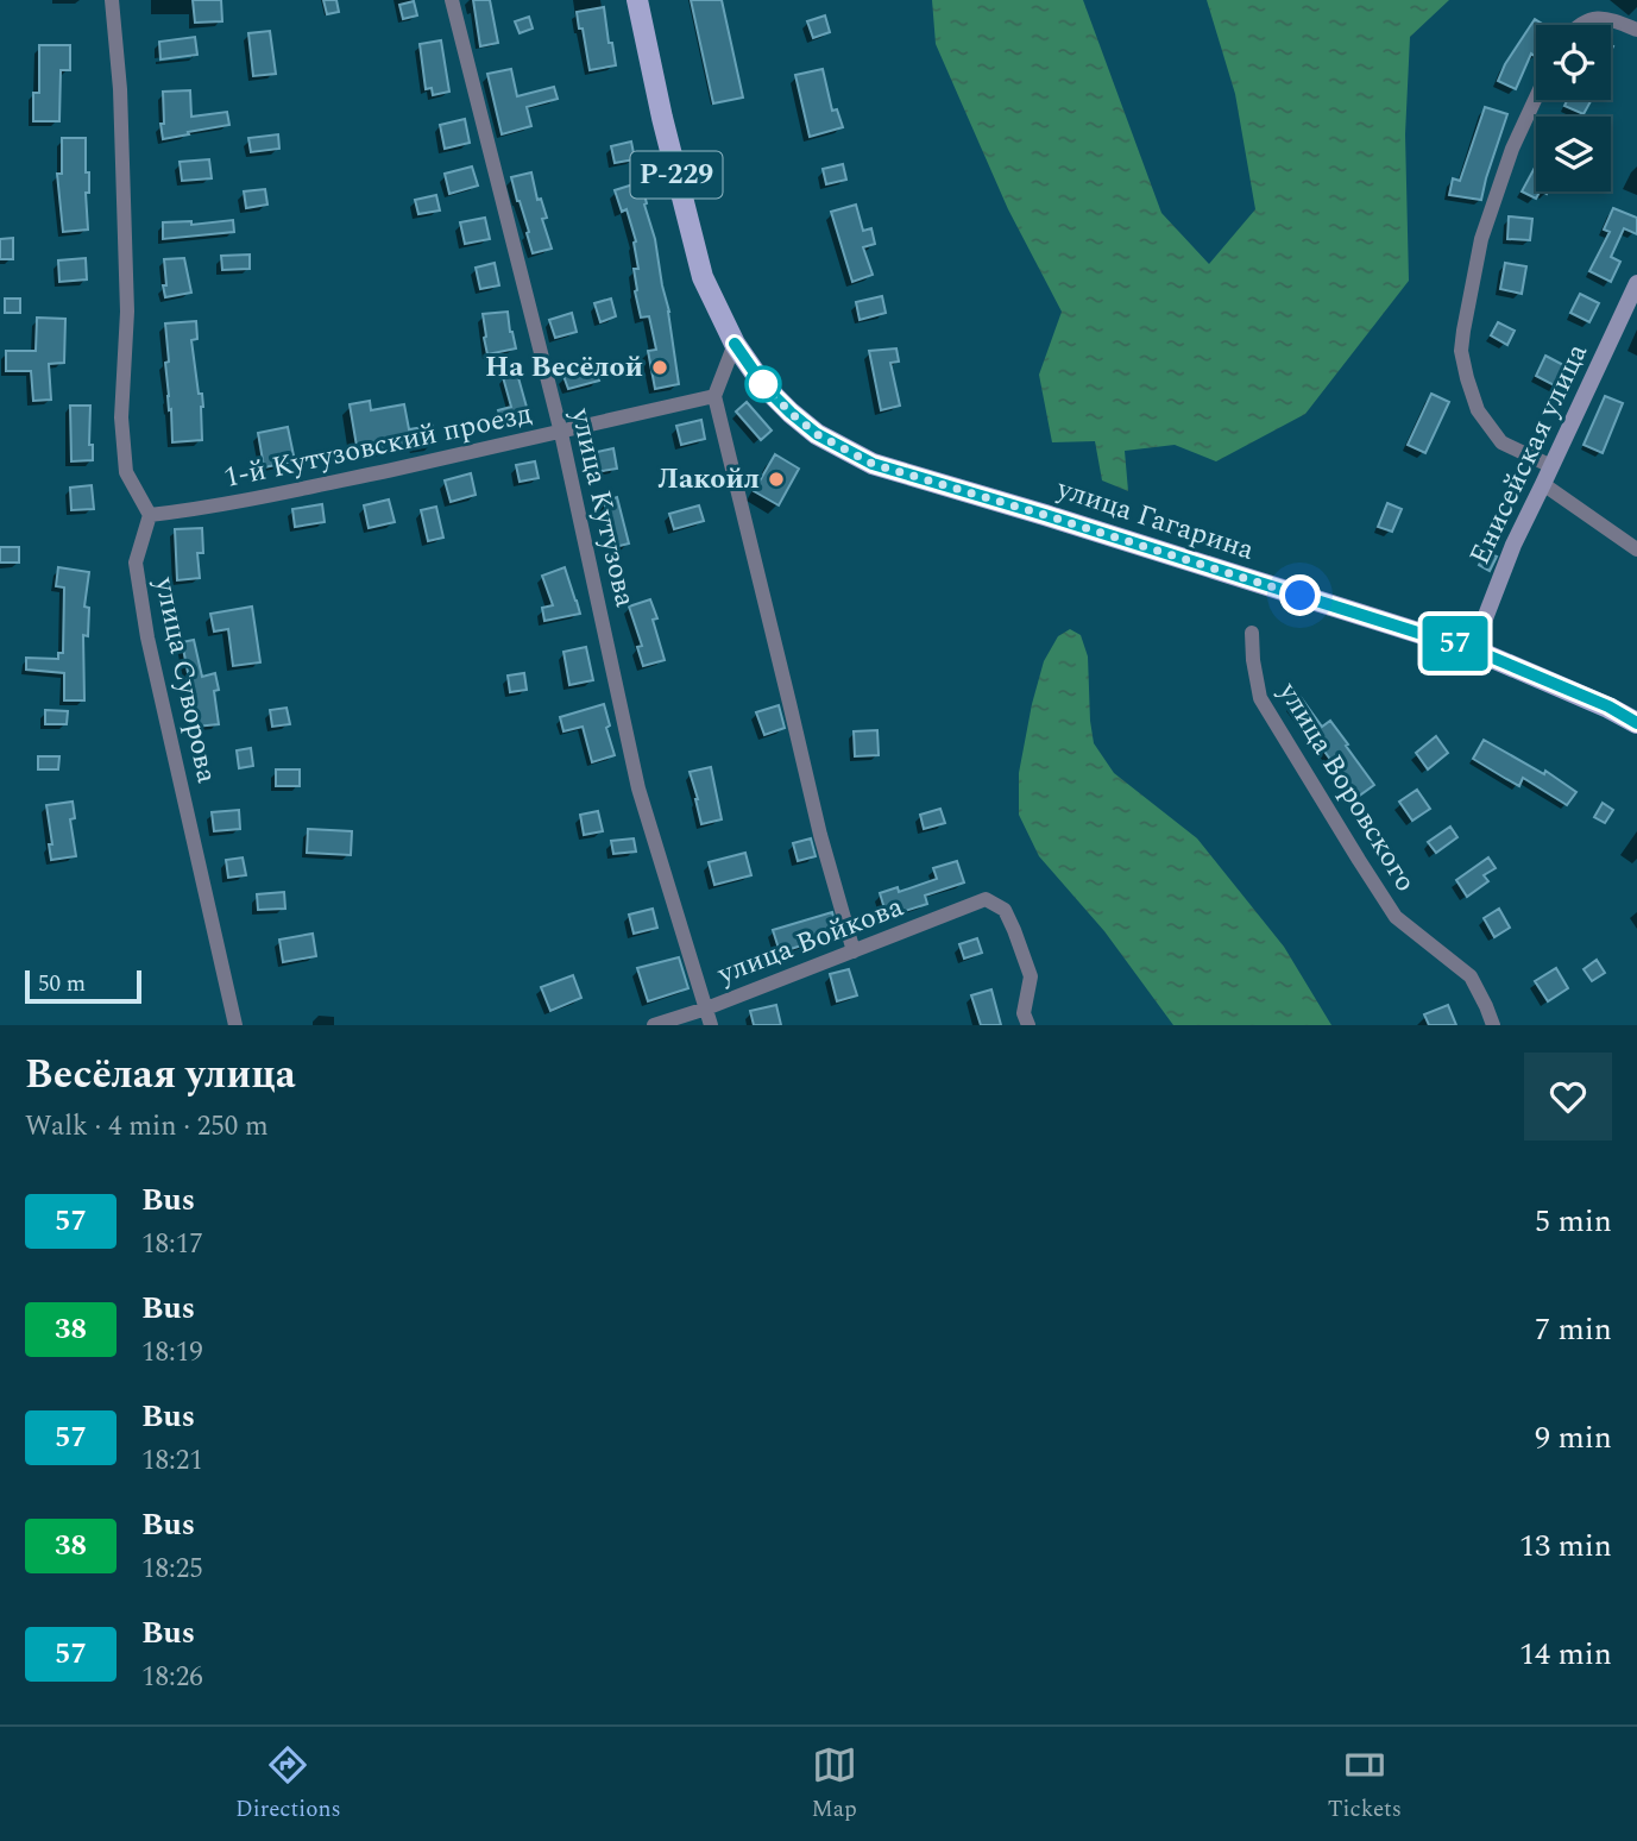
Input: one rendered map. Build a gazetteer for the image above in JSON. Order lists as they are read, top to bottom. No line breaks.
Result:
{"streets":{"main road":["Р-229","улица Гагарина"],"street":["1-й Кутузовский проезд","Енисейская улица","улица Кутузова","улица Суворова","улица Воровского","улица Войкова"]},"crossings":[["Р-229","улица Гагарина"],["1-й Кутузовский проезд","улица Кутузова"],["1-й Кутузовский проезд","улица Суворова"],["Енисейская улица","улица Гагарина"],["улица Кутузова","улица Войкова"]],"places":["На Весёлой","Лакойл"],"lines":["bus line 57"],"scale_bar":"50 m","page":{"on_map":"57","scale":"50 m","heading":["Весёлая улица","Walk · 4 min · 250 m"],"list":[{"mark":"57","name":"Bus","note":"18:17","value":"5 min"},{"mark":"38","name":"Bus","note":"18:19","value":"7 min"},{"mark":"57","name":"Bus","note":"18:21","value":"9 min"},{"mark":"38","name":"Bus","note":"18:25","value":"13 min"},{"mark":"57","name":"Bus","note":"18:26","value":"14 min"}],"tabs":["Directions","Map","Tickets"]}}
